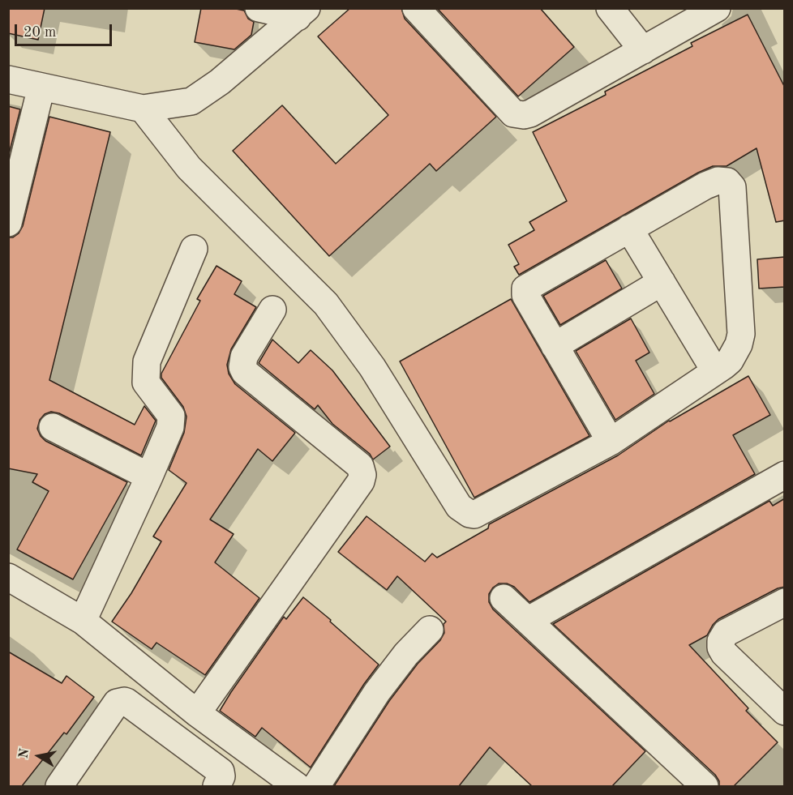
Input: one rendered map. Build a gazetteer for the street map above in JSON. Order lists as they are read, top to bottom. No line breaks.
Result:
{"scale_bar":"20 m","north":"left"}
